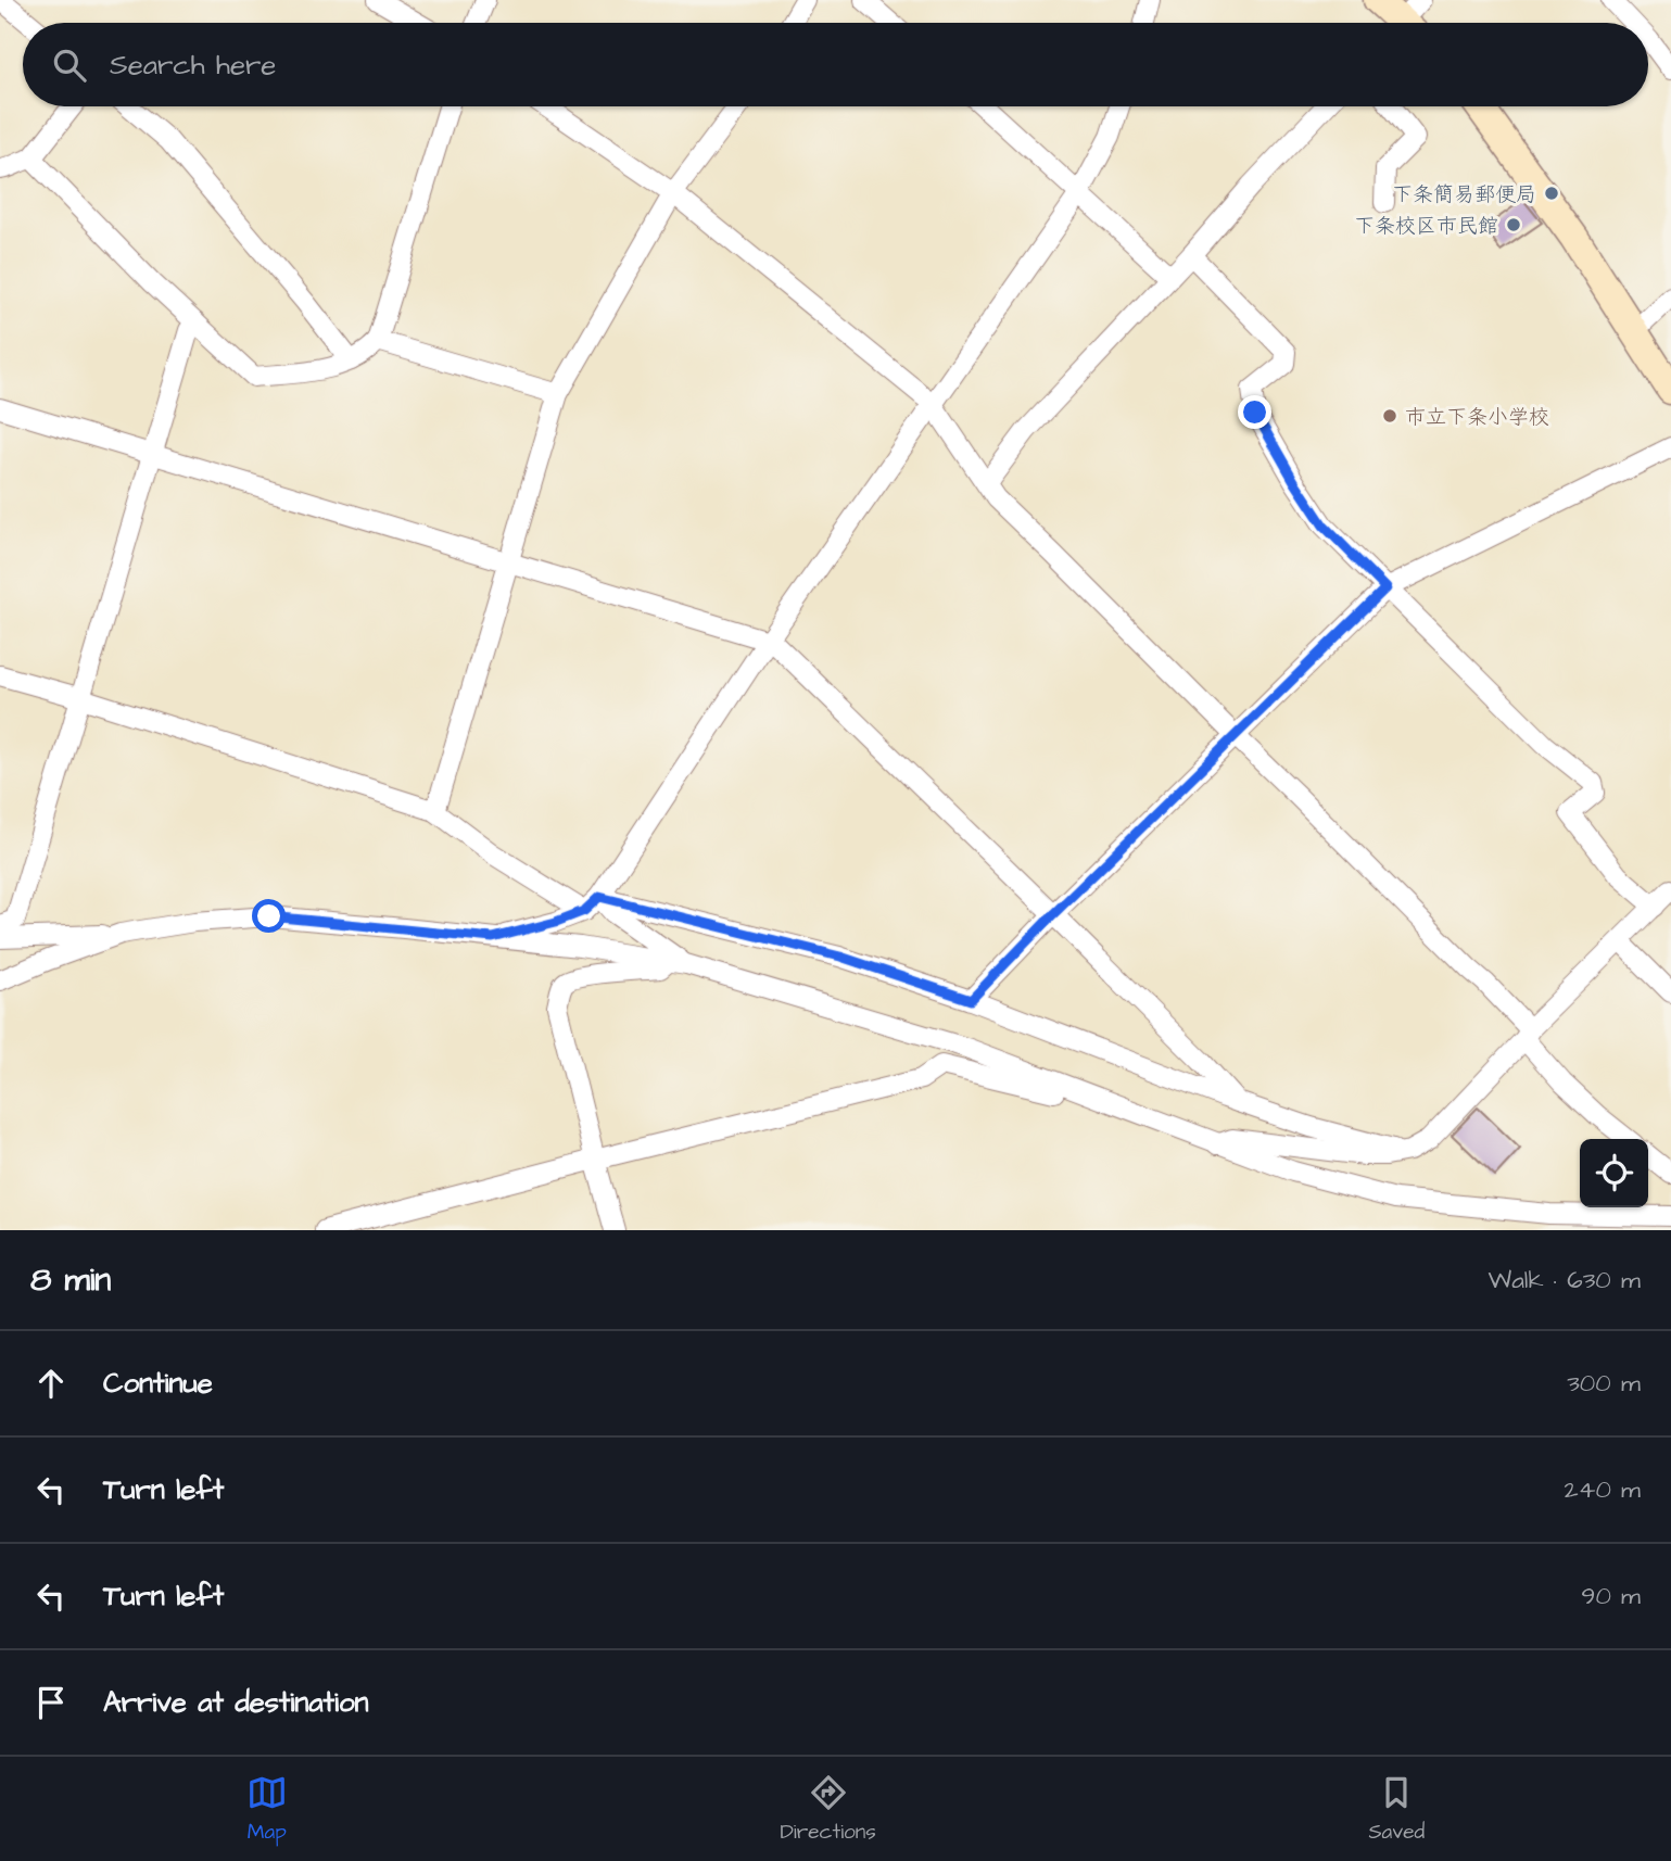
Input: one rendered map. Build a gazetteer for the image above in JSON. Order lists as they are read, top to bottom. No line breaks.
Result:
{"places":["下条簡易郵便局","下条校区市民館","市立下条小学校"],"page":{"search":"Search here","heading":["8 min","Walk · 630 m"],"list":[["Continue","300 m"],["Turn left","240 m"],["Turn left","90 m"],"Arrive at destination"],"nav":["Map","Directions","Saved"]}}
